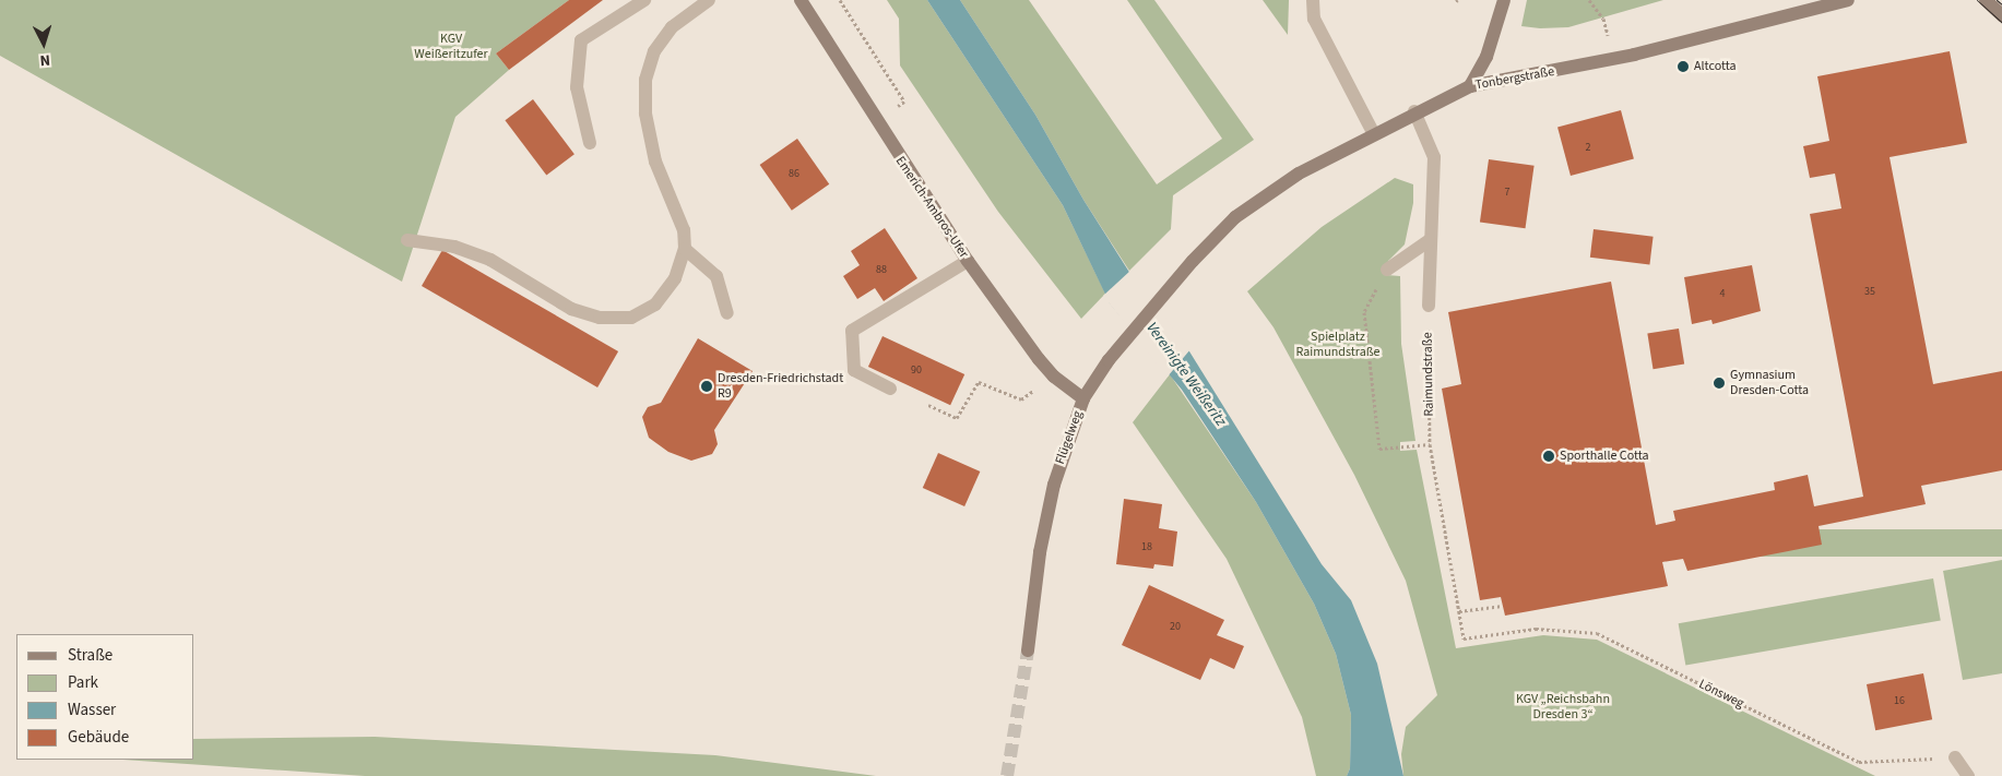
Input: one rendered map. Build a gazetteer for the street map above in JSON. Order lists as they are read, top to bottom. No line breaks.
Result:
{"streets":{"main road":["Tonbergstraße","Emerich-Ambros-Ufer","Flügelweg"],"path":["Raimundstraße","Lönsweg"]},"crossings":[["Tonbergstraße","Flügelweg"],["Emerich-Ambros-Ufer","Flügelweg"],["Raimundstraße","Lönsweg"]],"water":["Vereinigte Weißeritz"],"parks":["KGV Weißeritzufer","Spielplatz Raimundstraße","KGV „Reichsbahn Dresden 3“"],"places":["Altcotta","Gymnasium Dresden-Cotta","Dresden-Friedrichstadt R9","Sporthalle Cotta"],"house_numbers":["2","86","7","88","35","4","90","18","20","16"],"legend":["Straße","Park","Wasser","Gebäude"],"north":"bottom"}
